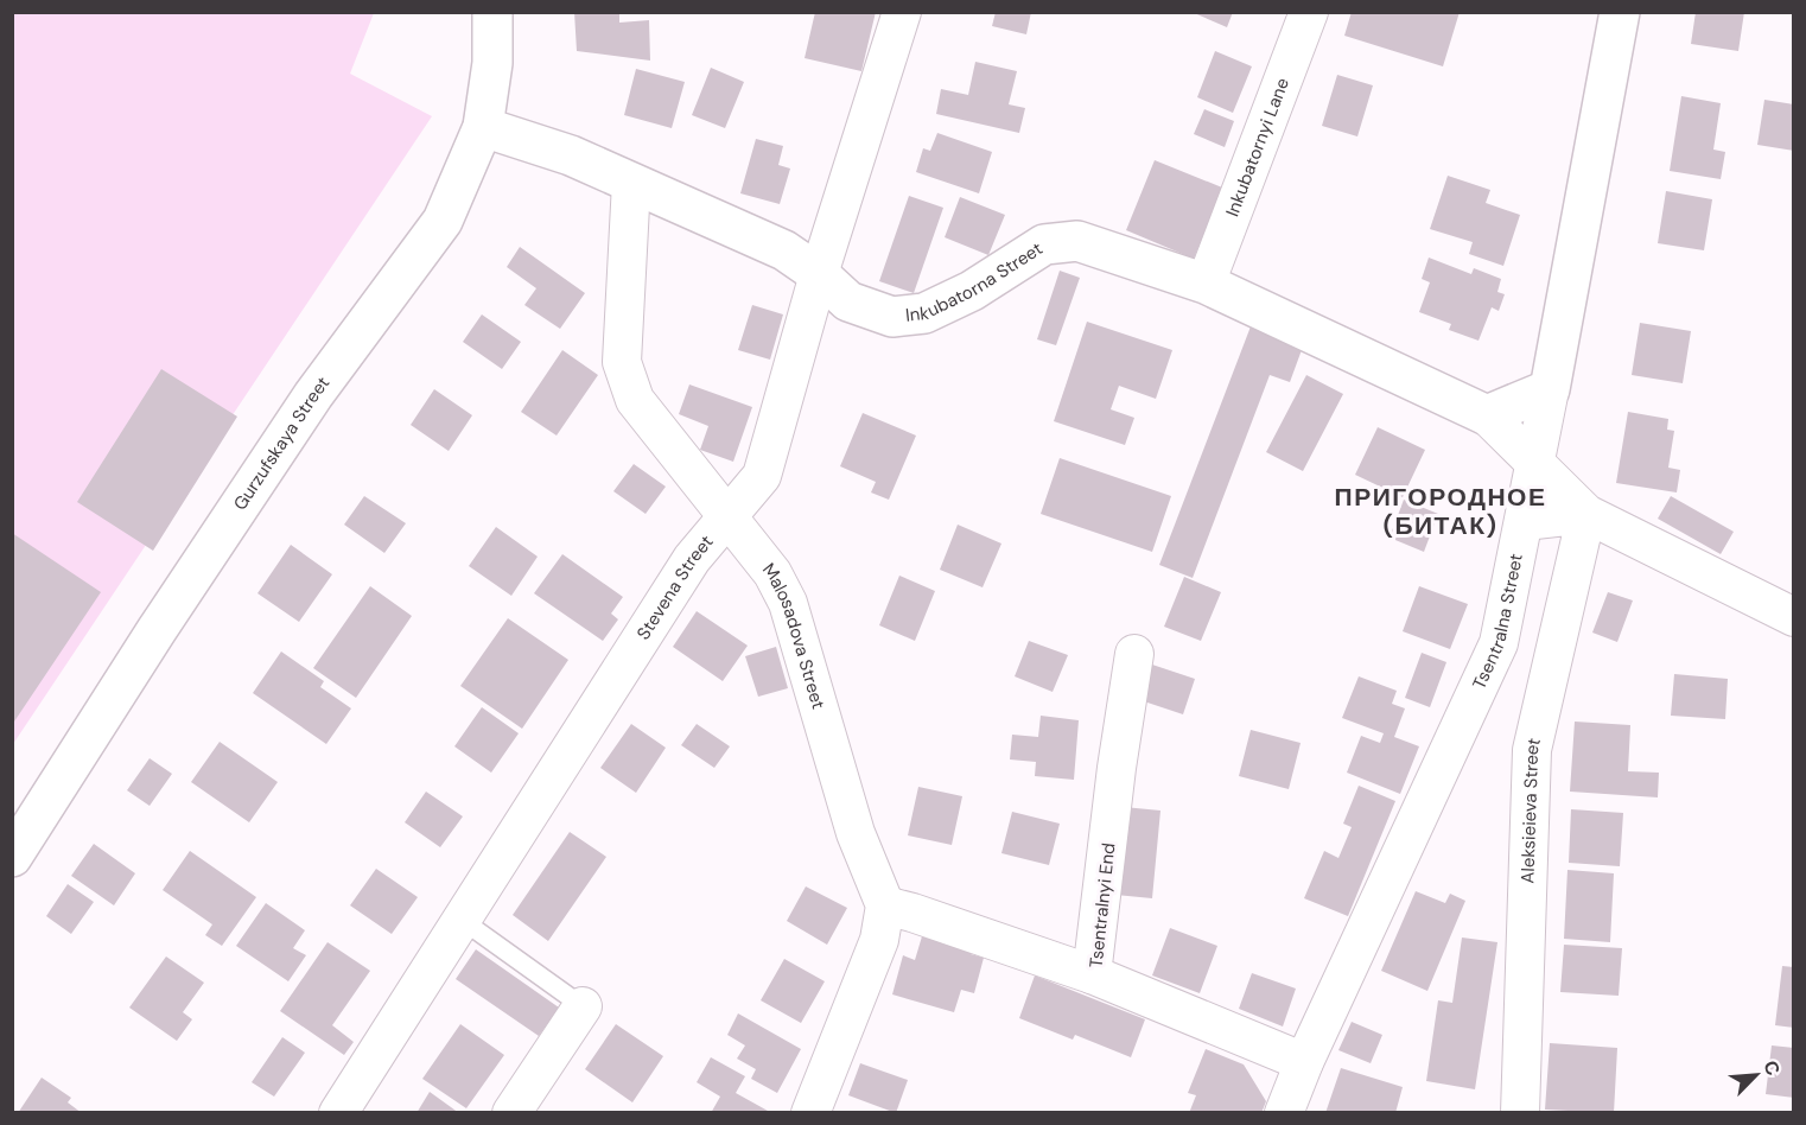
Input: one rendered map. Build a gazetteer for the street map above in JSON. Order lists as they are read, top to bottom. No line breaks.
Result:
{"streets":{"street":["Inkubatornyi Lane","Inkubatorna Street","Gurzufskaya Street","Stevena Street","Tsentralna Street","Malosadova Street","Aleksieieva Street","Tsentralnyi End"]},"crossings":[["Inkubatornyi Lane","Inkubatorna Street"],["Inkubatorna Street","Gurzufskaya Street"],["Inkubatorna Street","Stevena Street"],["Inkubatorna Street","Tsentralna Street"],["Inkubatorna Street","Malosadova Street"],["Inkubatorna Street","Aleksieieva Street"],["Stevena Street","Malosadova Street"],["Tsentralna Street","Tsentralnyi End"]],"districts":["ПРИГОРОДНОЕ (БИТАК)"],"north":"top right"}
